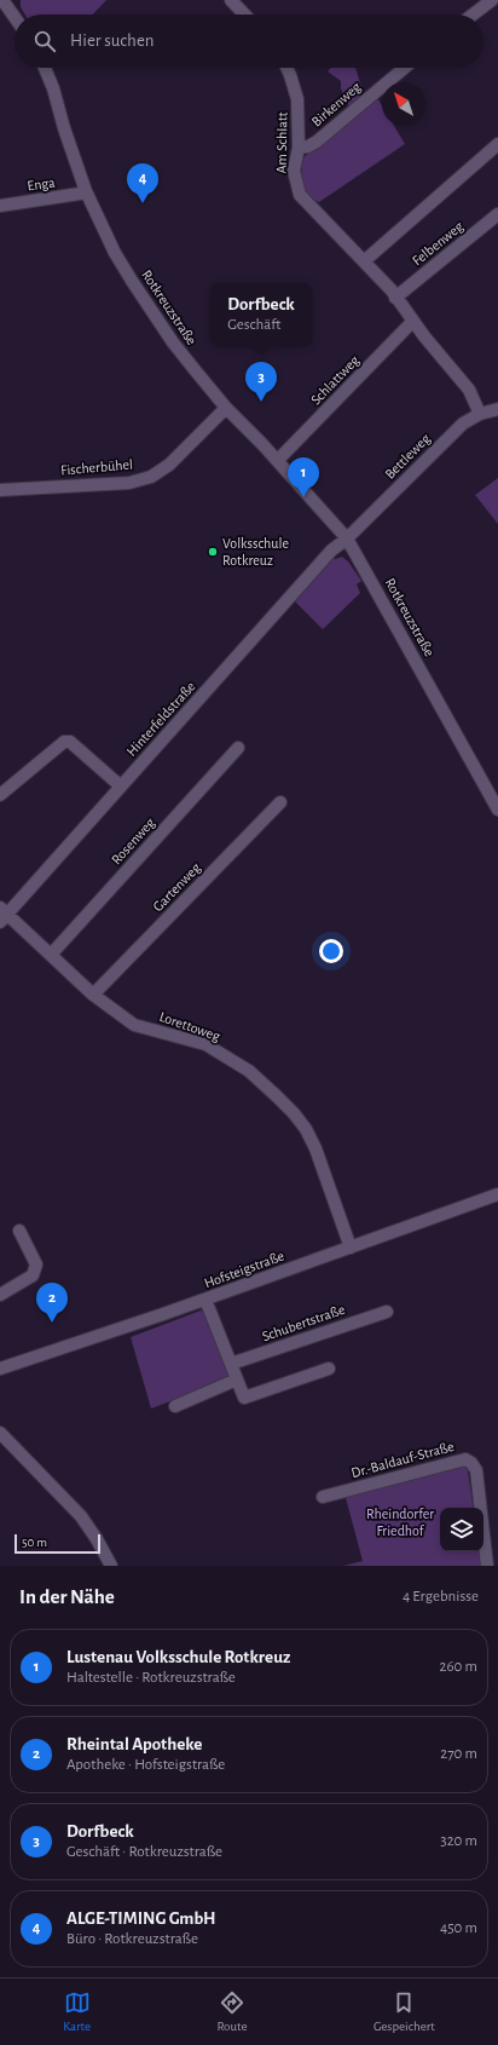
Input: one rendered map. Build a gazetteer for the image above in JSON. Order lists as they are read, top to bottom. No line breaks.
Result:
{"streets":{"street":["Birkenweg","Am Schlatt","Enga","Felbenweg","Rotkreuzstraße","Schlattweg","Bettleweg","Fischerbühel","Hinterfeldstraße","Rosenweg","Gartenweg","Lorettoweg","Hofsteigstraße","Schubertstraße","Dr.-Baldauf-Straße"]},"crossings":[["Birkenweg","Am Schlatt"],["Am Schlatt","Felbenweg"],["Am Schlatt","Schlattweg"],["Am Schlatt","Bettleweg"],["Enga","Rotkreuzstraße"],["Rotkreuzstraße","Schlattweg"],["Rotkreuzstraße","Bettleweg"],["Rotkreuzstraße","Fischerbühel"],["Rotkreuzstraße","Hinterfeldstraße"],["Bettleweg","Hinterfeldstraße"],["Hinterfeldstraße","Lorettoweg"],["Rosenweg","Lorettoweg"],["Gartenweg","Lorettoweg"],["Lorettoweg","Hofsteigstraße"]],"parks":["Rheindorfer Friedhof"],"places":["Volksschule Rotkreuz"],"scale_bar":"50 m","north":"top left","page":{"search":"Hier suchen","pins":["4","3","1","2"],"popup":["Dorfbeck","Geschäft"],"scale":"50 m","heading":["In der Nähe","4 Ergebnisse"],"list":[{"mark":"1","name":"Lustenau Volksschule Rotkreuz","note":"Haltestelle · Rotkreuzstraße","value":"260 m"},{"mark":"2","name":"Rheintal Apotheke","note":"Apotheke · Hofsteigstraße","value":"270 m"},{"mark":"3","name":"Dorfbeck","note":"Geschäft · Rotkreuzstraße","value":"320 m"},{"mark":"4","name":"ALGE-TIMING GmbH","note":"Büro · Rotkreuzstraße","value":"450 m"}],"nav":["Karte","Route","Gespeichert"]}}
